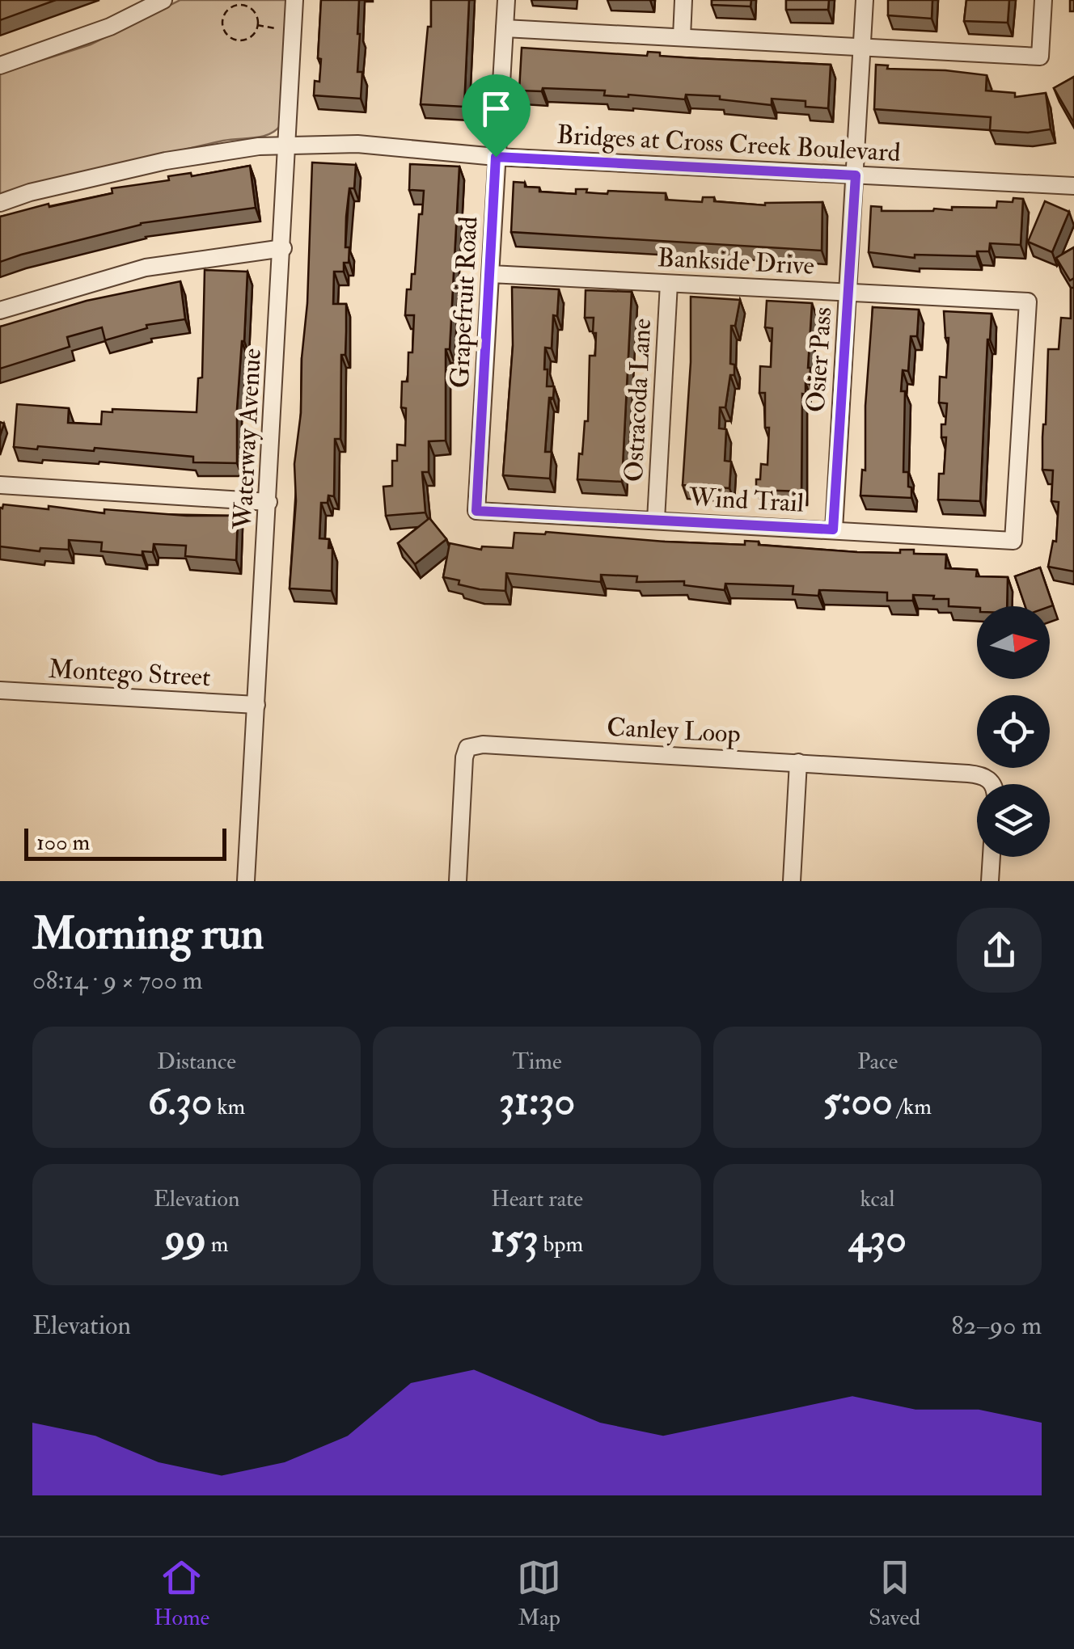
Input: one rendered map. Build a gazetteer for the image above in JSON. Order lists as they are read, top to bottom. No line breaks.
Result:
{"streets":{"street":["Bridges at Cross Creek Boulevard","Bankside Drive","Grapefruit Road","Osier Pass","Ostracoda Lane","Waterway Avenue","Wind Trail","Montego Street","Canley Loop"]},"crossings":[["Bridges at Cross Creek Boulevard","Grapefruit Road"],["Bridges at Cross Creek Boulevard","Osier Pass"],["Bridges at Cross Creek Boulevard","Waterway Avenue"],["Bankside Drive","Grapefruit Road"],["Bankside Drive","Osier Pass"],["Bankside Drive","Ostracoda Lane"],["Bankside Drive","Wind Trail"],["Grapefruit Road","Wind Trail"],["Osier Pass","Wind Trail"],["Ostracoda Lane","Wind Trail"],["Waterway Avenue","Montego Street"]],"scale_bar":"100 m","north":"right","page":{"scale":"100 m","heading":["Morning run","08:14 · 9 × 700 m"],"stats":[["Distance","6.30 km"],["Time","31:30"],["Pace","5:00 /km"],["Elevation","99 m"],["Heart rate","153 bpm"],["kcal","430"]],"chart":["Elevation","82–90 m"],"tabs":["Home","Map","Saved"]}}
